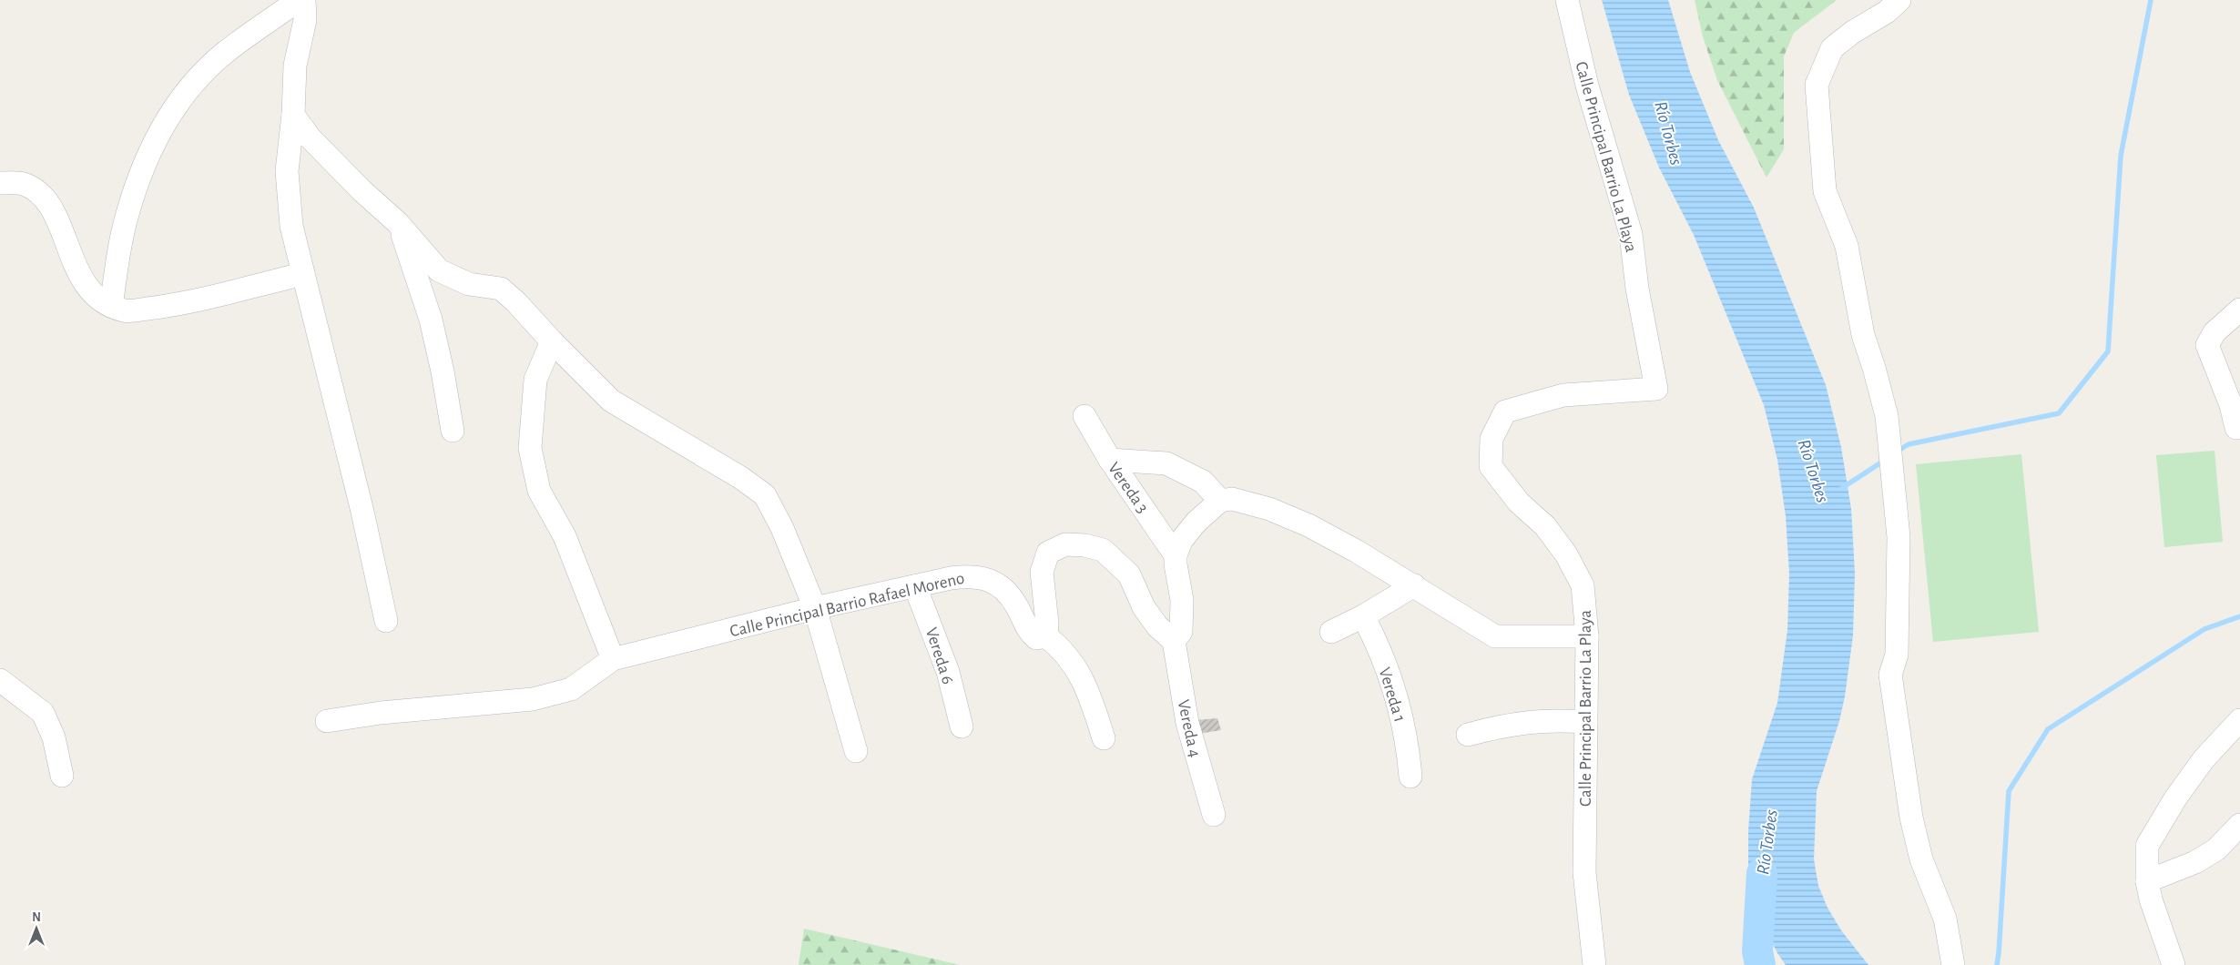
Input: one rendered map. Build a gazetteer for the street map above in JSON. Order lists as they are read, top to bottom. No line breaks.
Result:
{"streets":{"street":["Calle Principal Barrio La Playa","Vereda 3","Calle Principal Barrio Rafael Moreno","Vereda 6","Vereda 1","Vereda 4"]},"crossings":[["Calle Principal Barrio Rafael Moreno","Vereda 6"]],"water":["Río Torbes"],"north":"top"}
